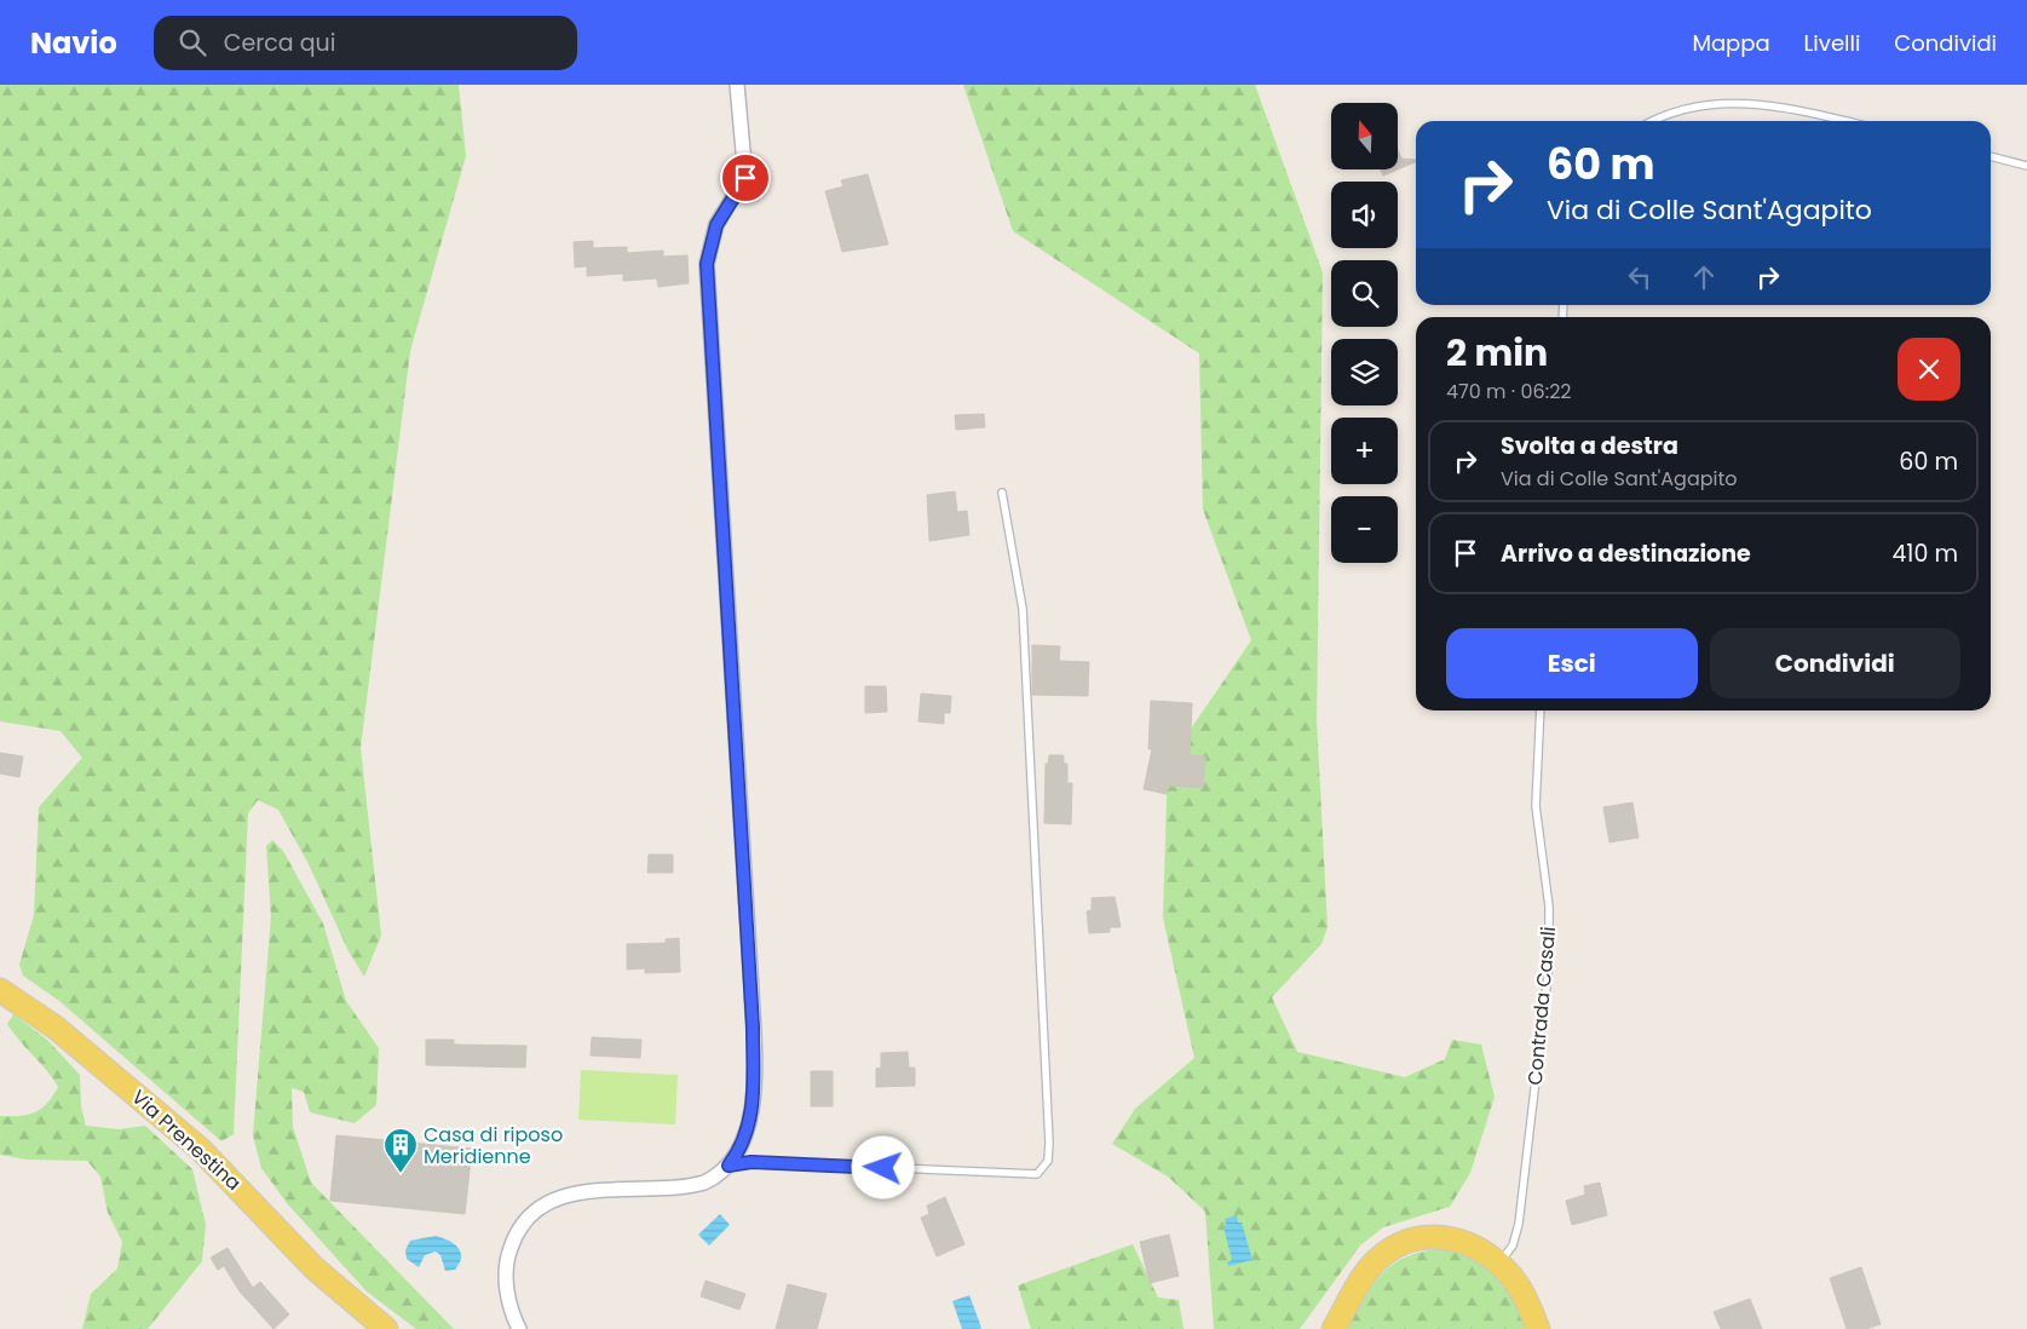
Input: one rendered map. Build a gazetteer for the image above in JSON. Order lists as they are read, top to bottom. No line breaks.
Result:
{"streets":{"main road":["Via Prenestina"],"lane":["Contrada Casali"]},"places":{"building":["Casa di riposo Meridienne"]},"north":"top","page":{"header":"Navio","search":"Cerca qui","nav":["Mappa","Livelli","Condividi"],"map_buttons":["+","−"],"turn":["60 m","Via di Colle Sant'Agapito"],"heading":["2 min","470 m · 06:22"],"list":[{"name":"Svolta a destra","note":"Via di Colle Sant'Agapito","value":"60 m"},{"name":"Arrivo a destinazione","value":"410 m"}],"buttons":["Esci","Condividi"]}}
